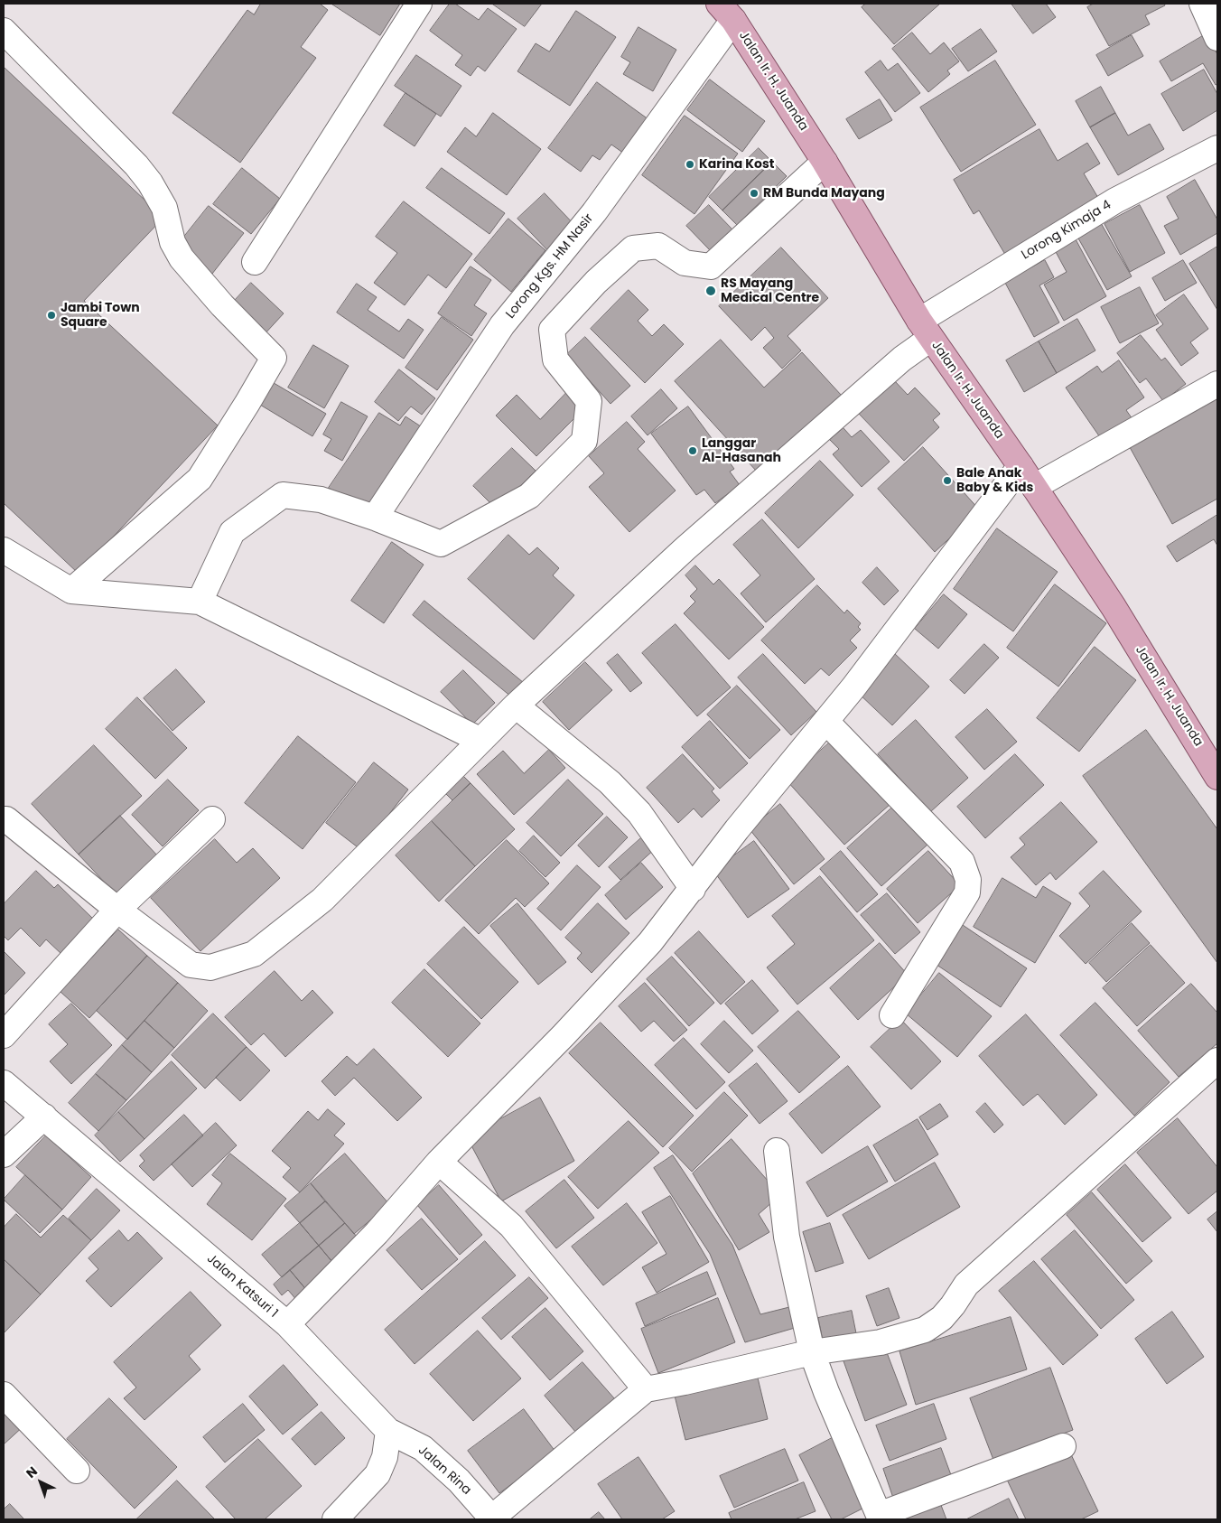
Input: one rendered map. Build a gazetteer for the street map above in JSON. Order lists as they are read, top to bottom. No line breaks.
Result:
{"streets":{"main road":["Jalan Ir. H. Juanda"],"street":["Lorong Kimaja 4","Lorong Kgs. HM Nasir","Jalan Katsuri 1","Jalan Rina"]},"crossings":[["Jalan Ir. H. Juanda","Lorong Kimaja 4"],["Jalan Ir. H. Juanda","Lorong Kgs. HM Nasir"],["Jalan Katsuri 1","Jalan Rina"]],"places":["Karina Kost","RM Bunda Mayang","RS Mayang Medical Centre","Jambi Town Square","Langgar Al-Hasanah","Bale Anak Baby & Kids"],"north":"top left"}
